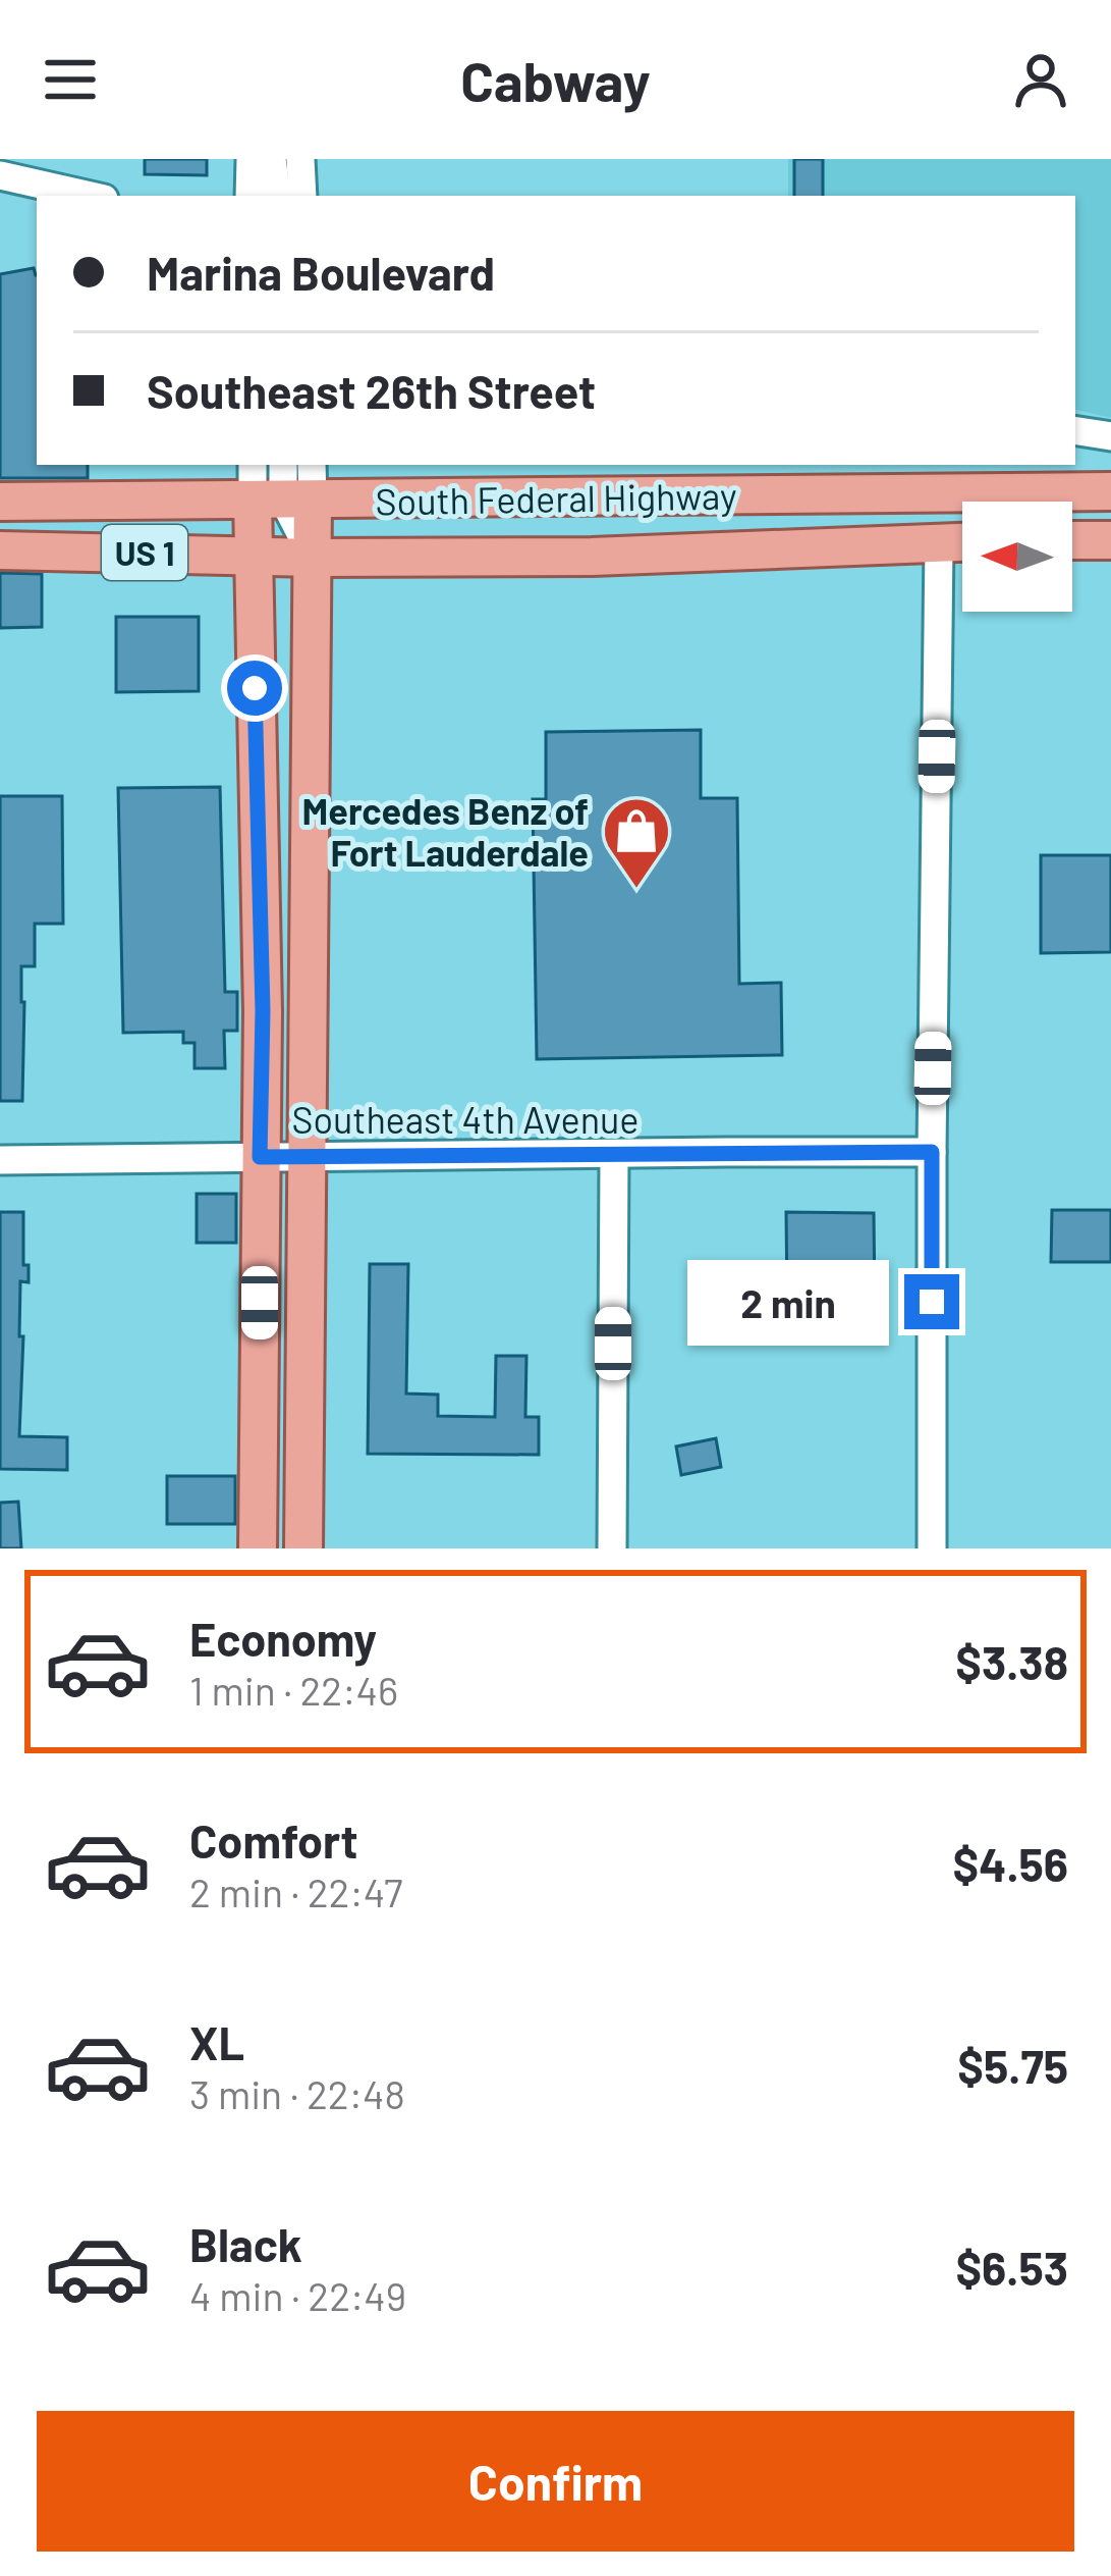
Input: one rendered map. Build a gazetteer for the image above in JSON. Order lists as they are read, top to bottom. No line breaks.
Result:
{"streets":{"main road":["South Federal Highway","US 1"],"street":["Southeast 4th Avenue"]},"places":{"shop":["Mercedes Benz of Fort Lauderdale"]},"north":"left","page":{"header":"Cabway","banner":["Marina Boulevard","Southeast 26th Street"],"bubble":"2 min","list":[{"name":"Economy","note":"1 min · 22:46","value":"$3.38"},{"name":"Comfort","note":"2 min · 22:47","value":"$4.56"},{"name":"XL","note":"3 min · 22:48","value":"$5.75"},{"name":"Black","note":"4 min · 22:49","value":"$6.53"}],"buttons":"Confirm"}}
